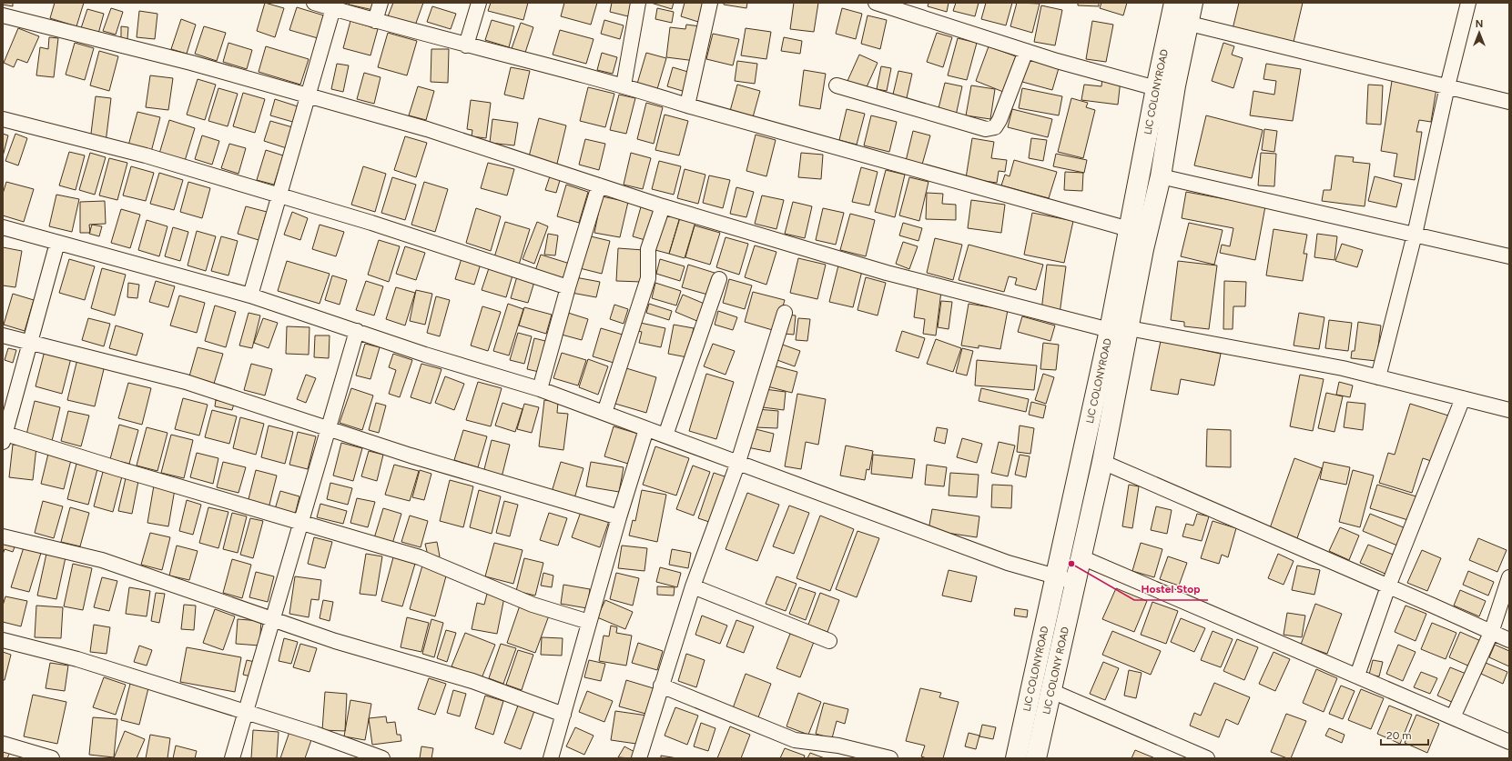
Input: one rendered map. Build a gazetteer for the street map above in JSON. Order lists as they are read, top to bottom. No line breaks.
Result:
{"streets":{"main road":["LIC COLONYROAD","LIC COLONY ROAD"]},"crossings":[["LIC COLONYROAD","LIC COLONY ROAD"]],"places":["Hostel Stop"],"scale_bar":"20 m","north":"top"}
